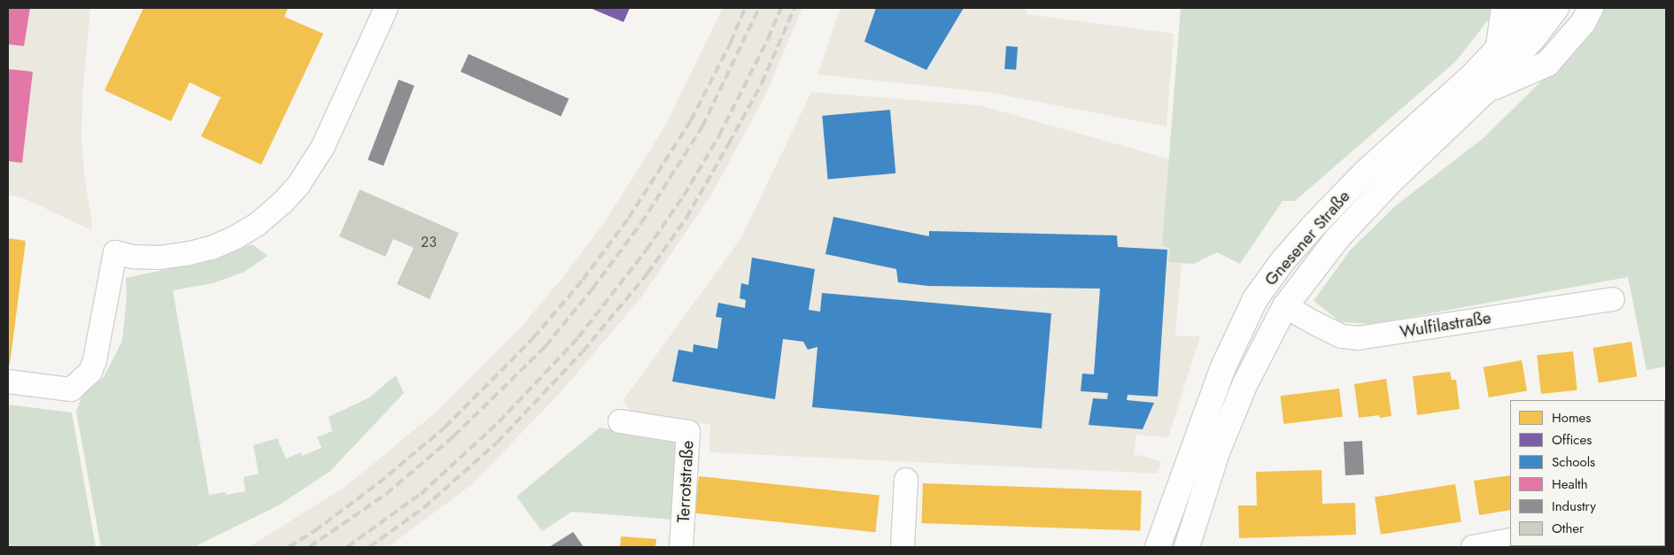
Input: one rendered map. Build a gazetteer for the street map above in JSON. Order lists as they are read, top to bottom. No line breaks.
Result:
{"streets":{"main road":["Gnesener Straße"],"street":["Wulfilastraße","Terrotstraße"]},"crossings":[["Gnesener Straße","Wulfilastraße"]],"house_numbers":["23"],"legend":["Homes","Offices","Schools","Health","Industry","Other"]}
